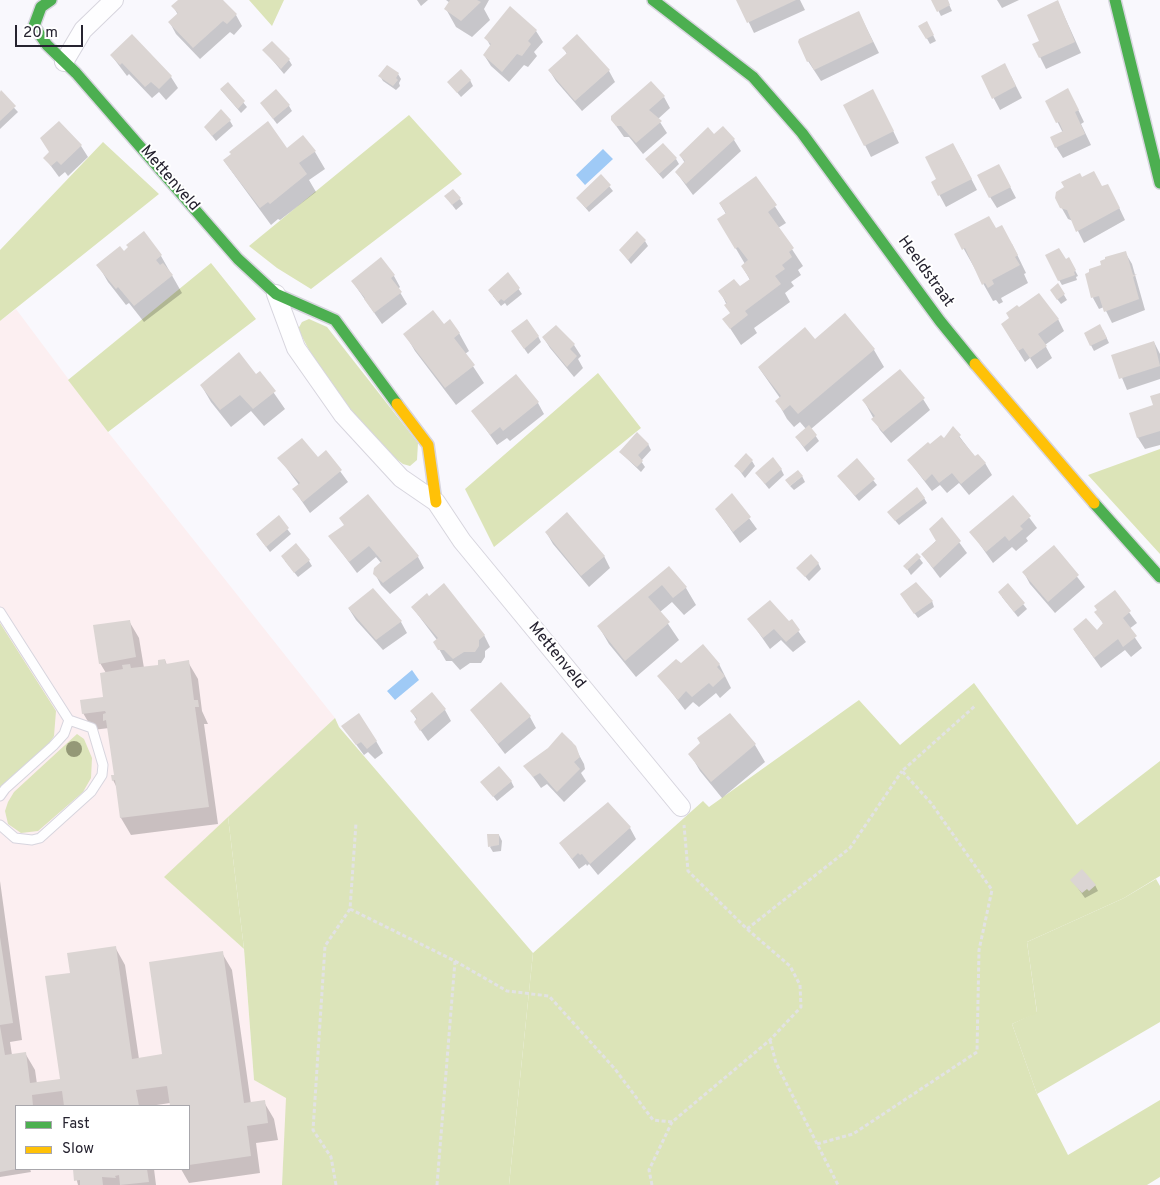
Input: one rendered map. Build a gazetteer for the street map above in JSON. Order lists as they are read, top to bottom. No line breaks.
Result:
{"streets":{"street":["Mettenveld","Heeldstraat"]},"legend":["Fast","Slow"],"scale_bar":"20 m"}
